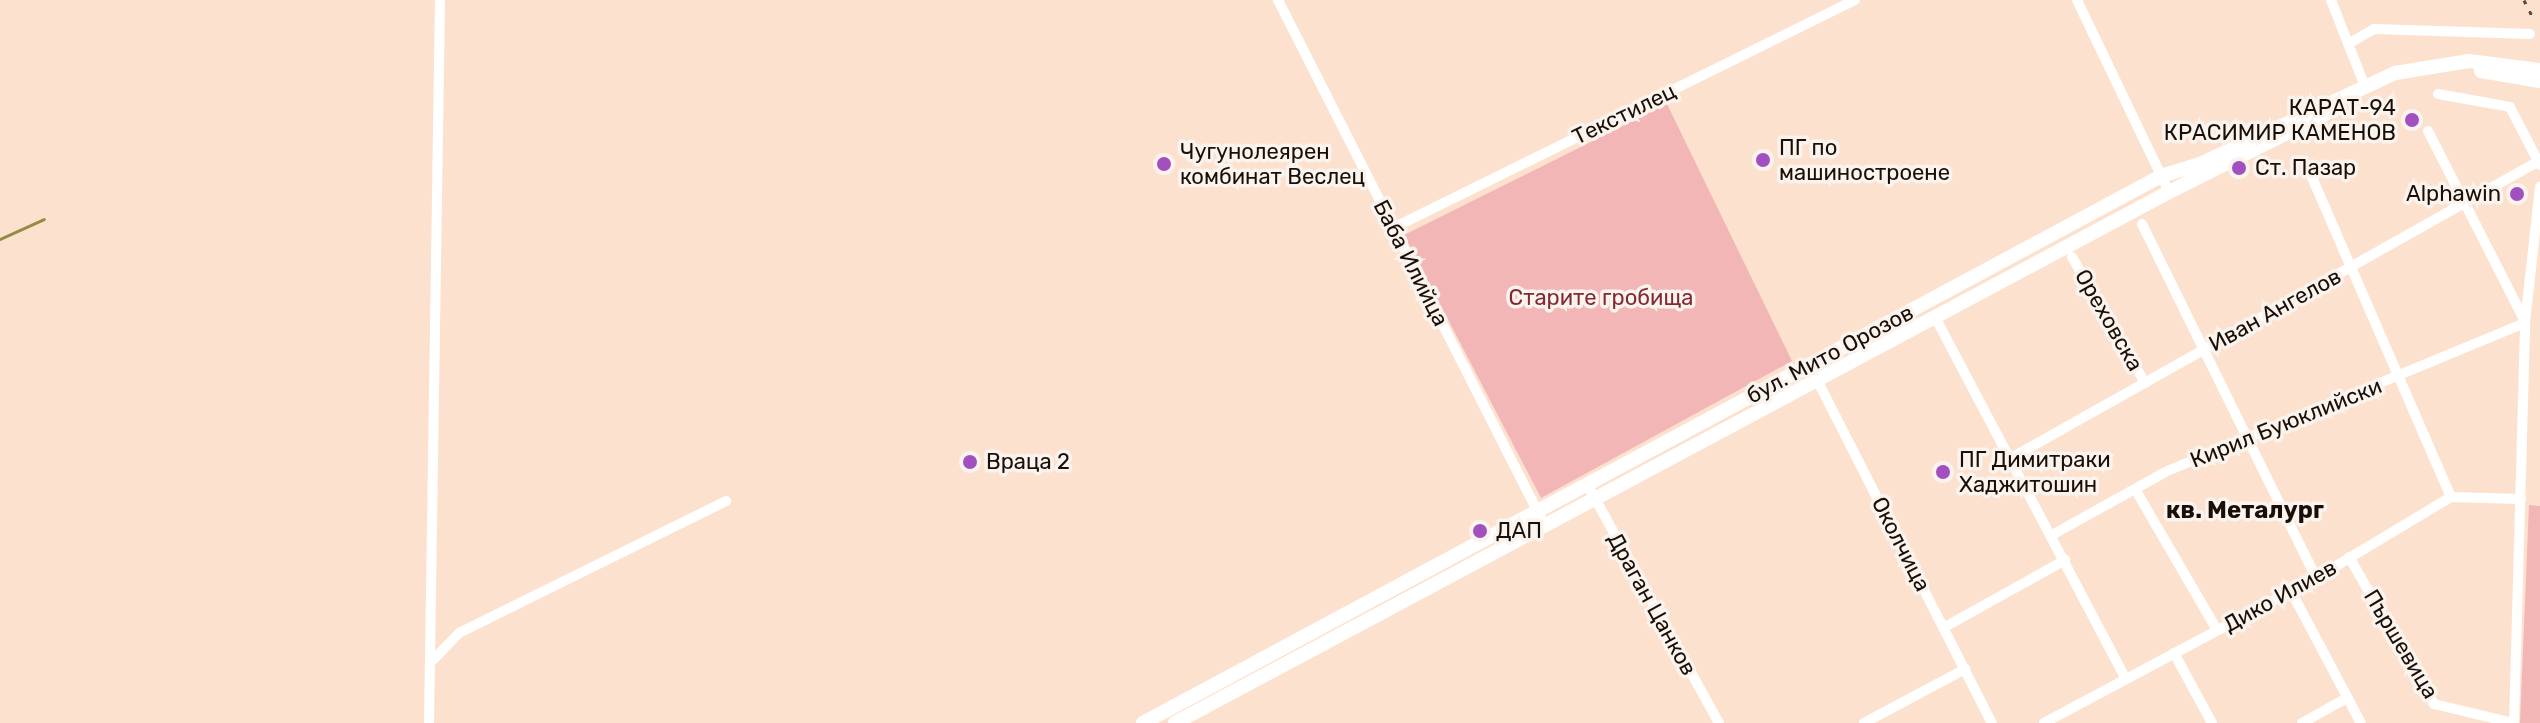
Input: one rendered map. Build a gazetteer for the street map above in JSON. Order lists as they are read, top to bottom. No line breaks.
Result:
{"streets":{"main road":["бул. Мито Орозов"],"street":["Текстилец","Баба Илийца","Иван Ангелов","Ореховска","Кирил Буюклийски","Околчица","Дико Илиев","Драган Цанков","Пършевица"]},"crossings":[["Текстилец","Баба Илийца"],["Баба Илийца","бул. Мито Орозов"],["Иван Ангелов","Ореховска"],["бул. Мито Орозов","Околчица"],["бул. Мито Орозов","Драган Цанков"],["Дико Илиев","Пършевица"]],"districts":["кв. Металург"],"parks":["Старите гробища"],"places":["КАРАТ-94 КРАСИМИР КАМЕНОВ","ПГ по машиностроене","Чугунолеярен комбинат Веслец","Ст. Пазар","Alphawin","Враца 2","ПГ Димитраки Хаджитошин","ДАП"]}
